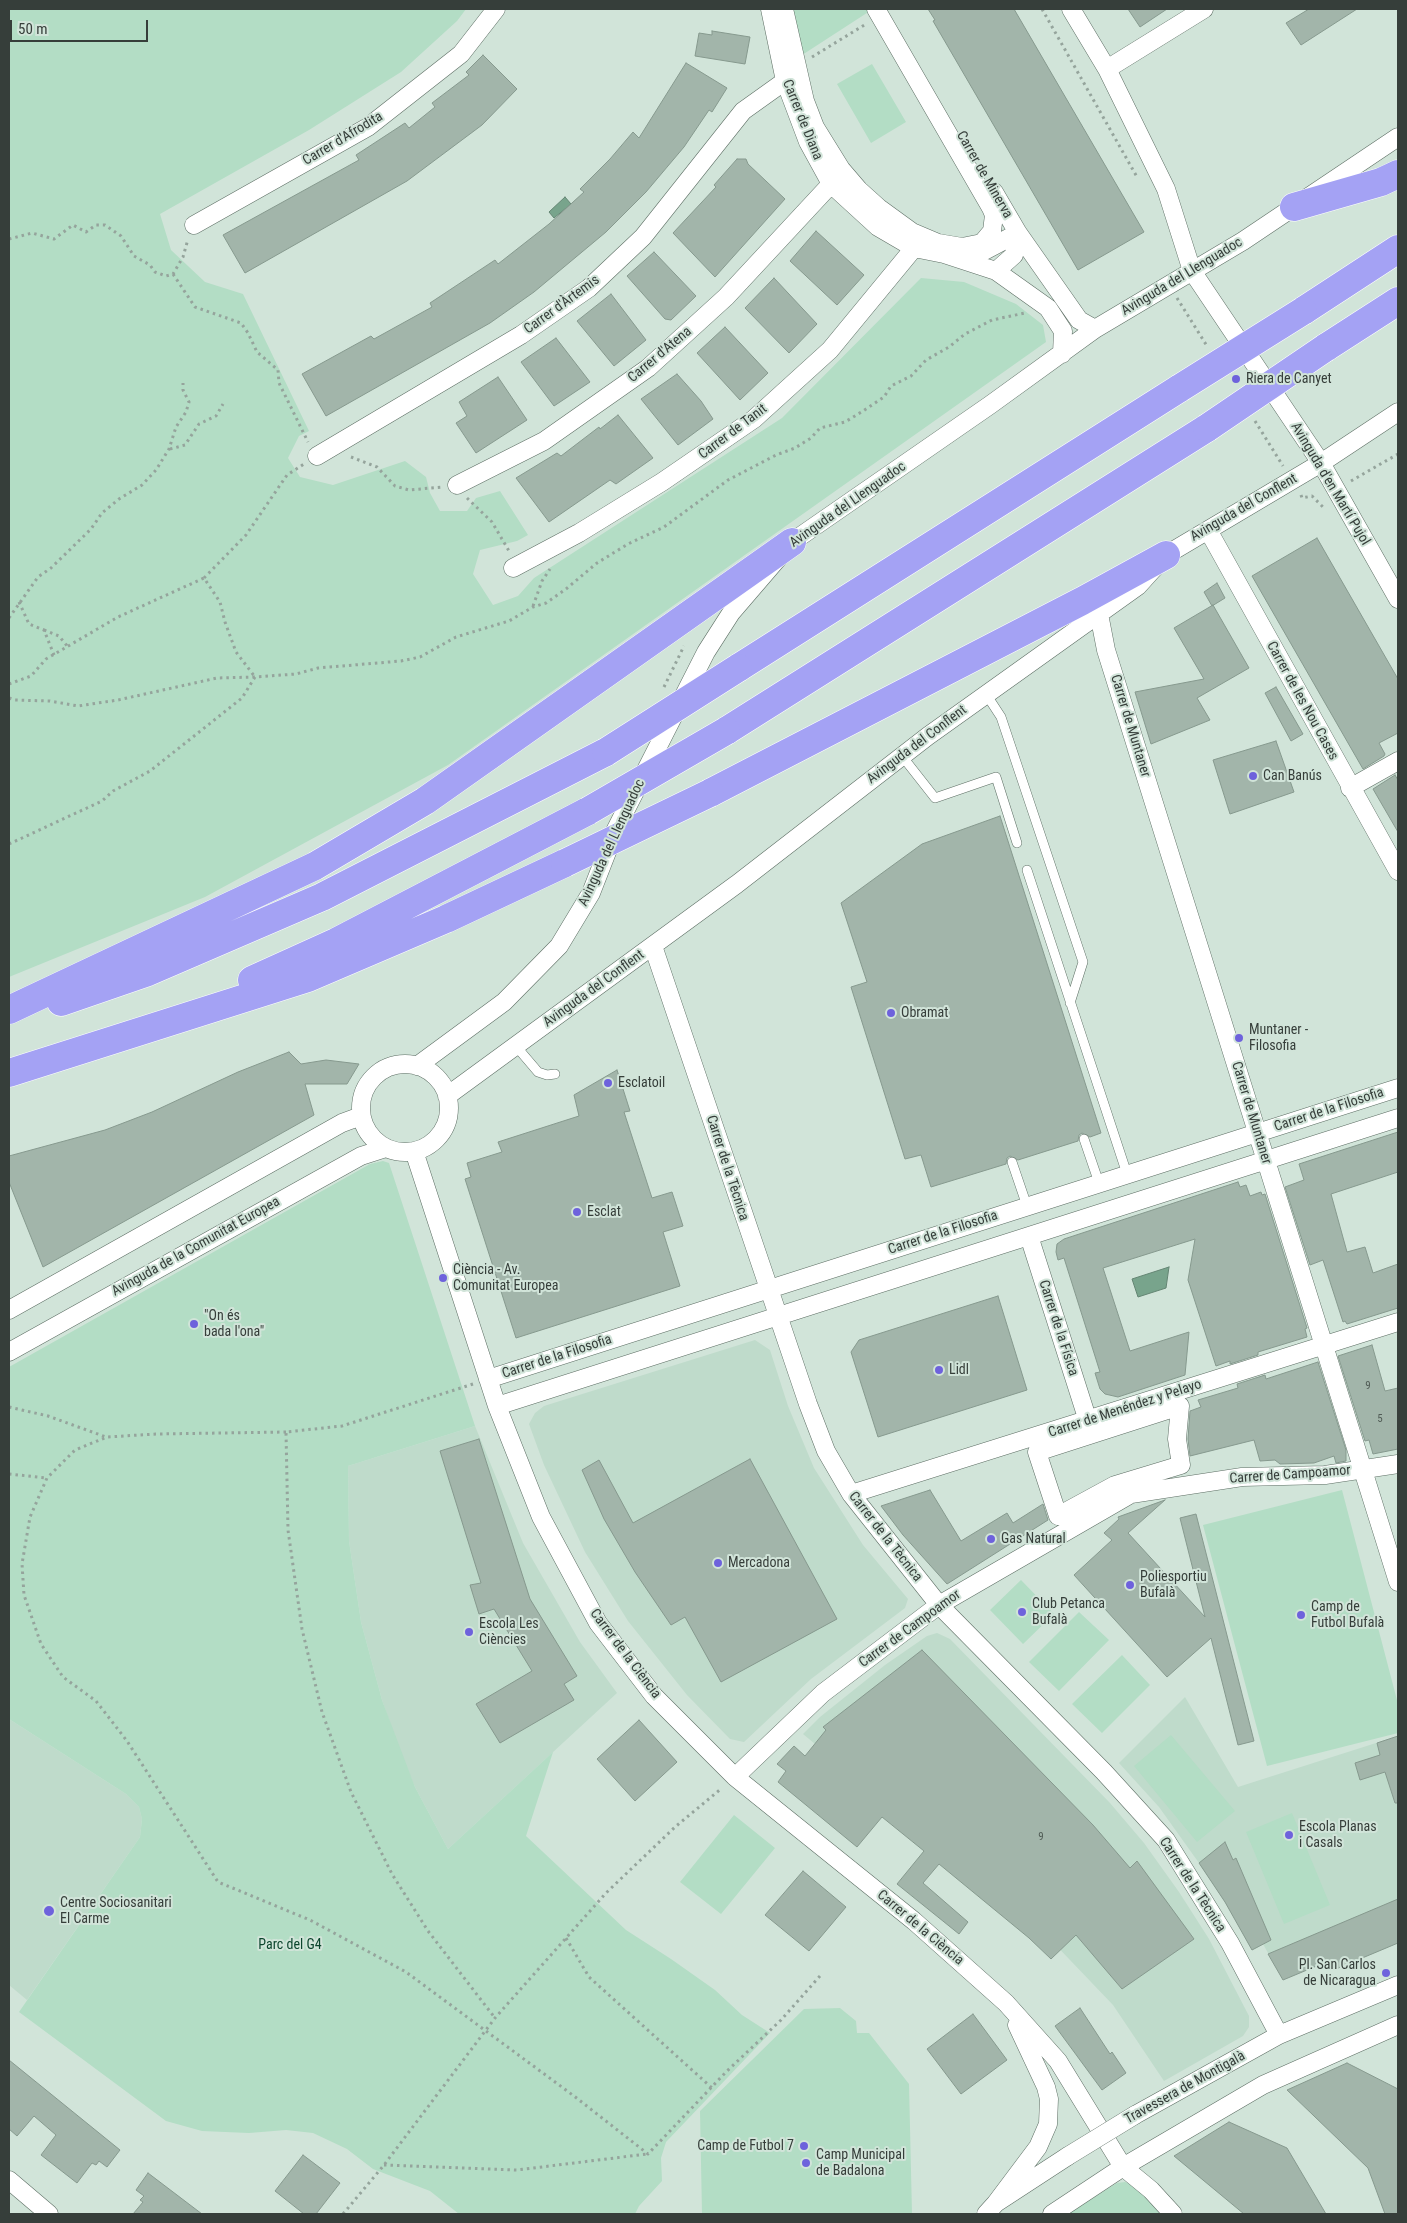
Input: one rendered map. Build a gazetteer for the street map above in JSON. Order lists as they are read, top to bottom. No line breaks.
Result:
{"streets":{"street":["Carrer de Diana","Carrer d'Afrodita","Carrer de Minerva","Avinguda del Llenguadoc","Carrer d'Àrtemis","Carrer d'Atena","Carrer de Tanit","Avinguda d'en Martí Pujol","Avinguda del Conflent","Carrer de les Nou Cases","Carrer de Muntaner","Carrer de la Filosofia","Carrer de la Tècnica","Avinguda de la Comunitat Europea","Carrer de la Física","Carrer de Menéndez y Pelayo","Carrer de Campoamor","Carrer de la Ciència","Travessera de Montigalà"]},"crossings":[["Carrer de Diana","Carrer de Minerva"],["Carrer de Diana","Avinguda del Llenguadoc"],["Carrer de Diana","Carrer d'Àrtemis"],["Carrer de Diana","Carrer d'Atena"],["Carrer de Diana","Carrer de Tanit"],["Carrer de Minerva","Avinguda del Llenguadoc"],["Avinguda del Llenguadoc","Avinguda d'en Martí Pujol"],["Avinguda del Llenguadoc","Avinguda del Conflent"],["Avinguda del Llenguadoc","Avinguda de la Comunitat Europea"],["Avinguda del Llenguadoc","Carrer de la Ciència"],["Avinguda d'en Martí Pujol","Avinguda del Conflent"],["Avinguda del Conflent","Carrer de les Nou Cases"],["Avinguda del Conflent","Carrer de Muntaner"],["Avinguda del Conflent","Carrer de la Tècnica"],["Avinguda del Conflent","Avinguda de la Comunitat Europea"],["Avinguda del Conflent","Carrer de la Ciència"],["Carrer de Muntaner","Carrer de la Filosofia"],["Carrer de Muntaner","Carrer de Menéndez y Pelayo"],["Carrer de Muntaner","Carrer de Campoamor"],["Carrer de la Filosofia","Carrer de la Tècnica"],["Carrer de la Filosofia","Carrer de la Física"],["Carrer de la Filosofia","Carrer de la Ciència"],["Carrer de la Tècnica","Carrer de Menéndez y Pelayo"],["Carrer de la Tècnica","Carrer de Campoamor"],["Carrer de la Tècnica","Travessera de Montigalà"],["Avinguda de la Comunitat Europea","Carrer de la Ciència"],["Carrer de la Física","Carrer de Menéndez y Pelayo"],["Carrer de Campoamor","Carrer de la Ciència"],["Carrer de la Ciència","Travessera de Montigalà"]],"parks":["Parc del G4"],"places":["Riera de Canyet","Can Banús","Obramat","Muntaner - Filosofia","Esclatoil","Esclat","Ciència - Av. Comunitat Europea","\"On és bada l'ona\"","Lidl","Gas Natural","Mercadona","Poliesportiu Bufalà","Club Petanca Bufalà","Camp de Futbol Bufalà","Escola Les Ciències","Escola Planas i Casals","Centre Sociosanitari El Carme","Pl. San Carlos de Nicaragua","Camp de Futbol 7","Camp Municipal de Badalona"],"house_numbers":["9","5","9"],"scale_bar":"50 m"}
